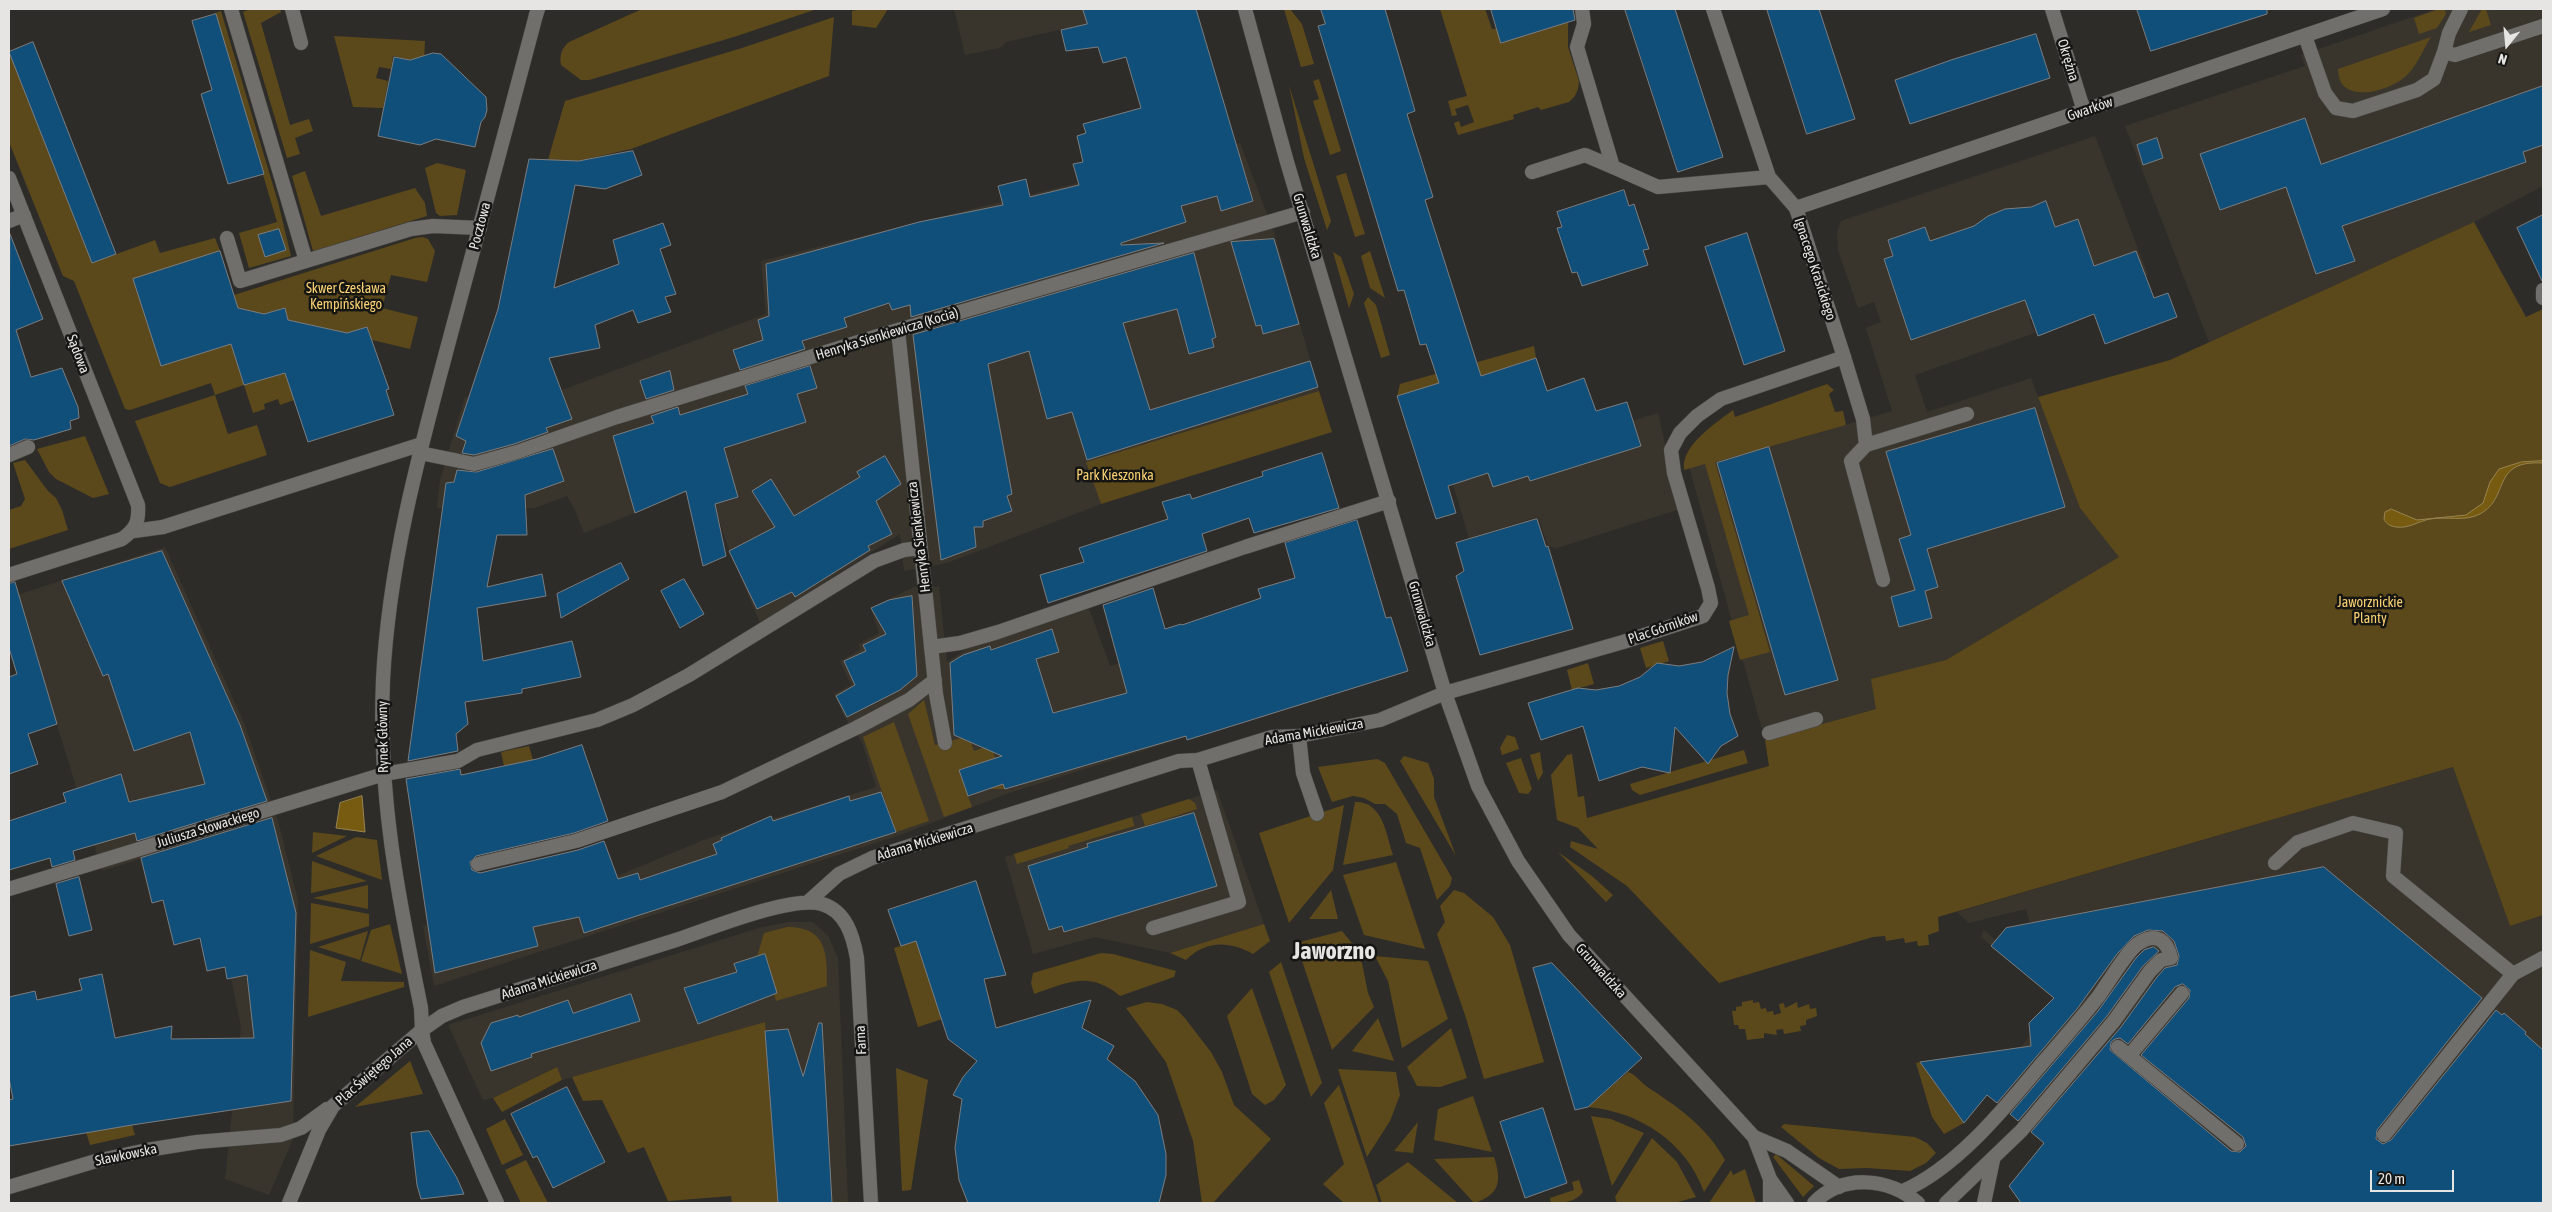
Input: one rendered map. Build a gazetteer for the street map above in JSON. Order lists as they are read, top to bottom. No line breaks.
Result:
{"streets":{"street":["Okrężna","Gwarków","Pocztowa","Grunwaldzka","Ignacego Krasickiego","Henryka Sienkiewicza (Kocia)","Sądowa","Henryka Sienkiewicza","Plac Górników","Adama Mickiewicza","Rynek Główny","Juliusza Słowackiego","Farna","Plac Świętego Jana","Sławkowska"]},"crossings":[["Okrężna","Gwarków"],["Gwarków","Ignacego Krasickiego"],["Pocztowa","Henryka Sienkiewicza (Kocia)"],["Pocztowa","Rynek Główny"],["Grunwaldzka","Henryka Sienkiewicza (Kocia)"],["Grunwaldzka","Plac Górników"],["Grunwaldzka","Adama Mickiewicza"],["Ignacego Krasickiego","Plac Górników"],["Henryka Sienkiewicza (Kocia)","Henryka Sienkiewicza"],["Henryka Sienkiewicza (Kocia)","Rynek Główny"],["Henryka Sienkiewicza","Juliusza Słowackiego"],["Plac Górników","Adama Mickiewicza"],["Adama Mickiewicza","Rynek Główny"],["Adama Mickiewicza","Farna"],["Adama Mickiewicza","Plac Świętego Jana"],["Rynek Główny","Juliusza Słowackiego"],["Rynek Główny","Plac Świętego Jana"],["Plac Świętego Jana","Sławkowska"]],"districts":["Jaworzno"],"parks":["Skwer Czesława Kempińskiego","Park Kieszonka","Jaworznickie Planty"],"scale_bar":"20 m","north":"bottom"}
